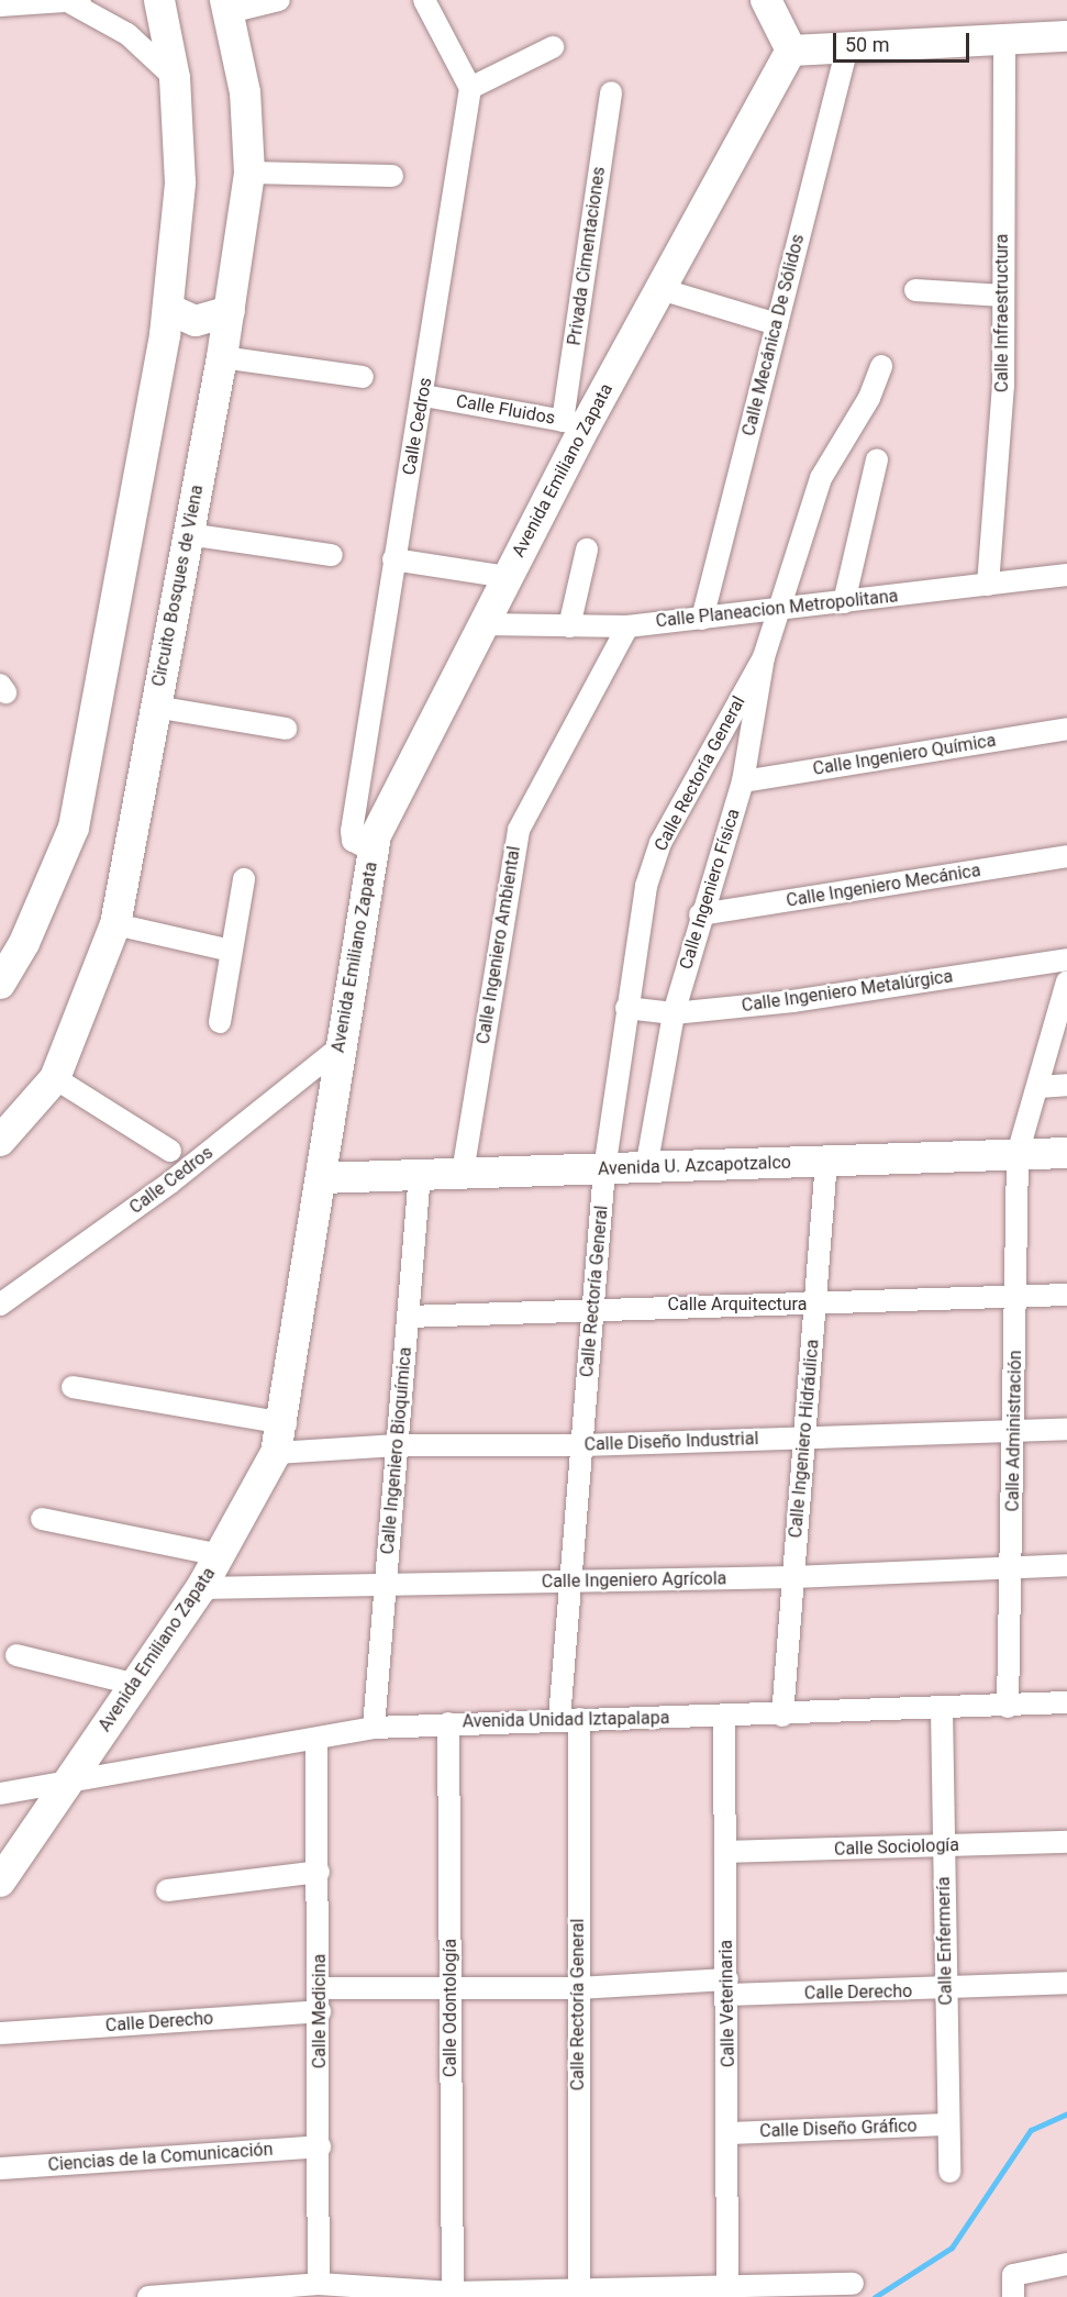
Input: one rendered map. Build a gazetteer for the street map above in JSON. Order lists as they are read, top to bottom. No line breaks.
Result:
{"streets":{"street":["Privada Cimentaciones","Calle Infraestructura","Calle Mecánica De Sólidos","Calle Fluidos","Calle Cedros","Avenida Emiliano Zapata","Circuito Bosques de Viena","Calle Planeacion Metropolitana","Calle Ingeniero Química","Calle Rectoría General","Calle Ingeniero Mecánica","Calle Ingeniero Física","Calle Ingeniero Ambiental","Calle Ingeniero Metalúrgica","Avenida U. Azcapotzalco","Calle Arquitectura","Calle Administración","Calle Ingeniero Hidráulica","Calle Diseño Industrial","Calle Ingeniero Bioquímica","Calle Ingeniero Agrícola","Avenida Unidad Iztapalapa","Calle Sociología","Calle Enfermería","Calle Derecho","Calle Veterinaria","Calle Odontología","Calle Medicina","Calle Diseño Gráfico","Ciencias de la Comunicación"]},"crossings":[["Privada Cimentaciones","Calle Fluidos"],["Privada Cimentaciones","Avenida Emiliano Zapata"],["Calle Infraestructura","Calle Planeacion Metropolitana"],["Calle Mecánica De Sólidos","Calle Planeacion Metropolitana"],["Calle Fluidos","Calle Cedros"],["Calle Fluidos","Avenida Emiliano Zapata"],["Calle Cedros","Avenida Emiliano Zapata"],["Avenida Emiliano Zapata","Calle Planeacion Metropolitana"],["Avenida Emiliano Zapata","Avenida U. Azcapotzalco"],["Avenida Emiliano Zapata","Calle Diseño Industrial"],["Avenida Emiliano Zapata","Calle Ingeniero Agrícola"],["Avenida Emiliano Zapata","Avenida Unidad Iztapalapa"],["Calle Planeacion Metropolitana","Calle Ingeniero Física"],["Calle Planeacion Metropolitana","Calle Ingeniero Ambiental"],["Calle Ingeniero Química","Calle Ingeniero Física"],["Calle Rectoría General","Calle Ingeniero Física"],["Calle Rectoría General","Calle Ingeniero Metalúrgica"],["Calle Rectoría General","Avenida U. Azcapotzalco"],["Calle Rectoría General","Calle Arquitectura"],["Calle Rectoría General","Calle Diseño Industrial"],["Calle Rectoría General","Calle Ingeniero Agrícola"],["Calle Rectoría General","Avenida Unidad Iztapalapa"],["Calle Rectoría General","Calle Derecho"],["Calle Ingeniero Mecánica","Calle Ingeniero Física"],["Calle Ingeniero Física","Calle Ingeniero Metalúrgica"],["Calle Ingeniero Física","Avenida U. Azcapotzalco"],["Calle Ingeniero Ambiental","Avenida U. Azcapotzalco"],["Avenida U. Azcapotzalco","Calle Administración"],["Avenida U. Azcapotzalco","Calle Ingeniero Hidráulica"],["Avenida U. Azcapotzalco","Calle Ingeniero Bioquímica"],["Calle Arquitectura","Calle Administración"],["Calle Arquitectura","Calle Ingeniero Hidráulica"],["Calle Arquitectura","Calle Ingeniero Bioquímica"],["Calle Administración","Calle Diseño Industrial"],["Calle Administración","Calle Ingeniero Agrícola"],["Calle Administración","Avenida Unidad Iztapalapa"],["Calle Ingeniero Hidráulica","Calle Diseño Industrial"],["Calle Ingeniero Hidráulica","Calle Ingeniero Agrícola"],["Calle Ingeniero Hidráulica","Avenida Unidad Iztapalapa"],["Calle Diseño Industrial","Calle Ingeniero Bioquímica"],["Calle Ingeniero Bioquímica","Calle Ingeniero Agrícola"],["Calle Ingeniero Bioquímica","Avenida Unidad Iztapalapa"],["Avenida Unidad Iztapalapa","Calle Enfermería"],["Avenida Unidad Iztapalapa","Calle Veterinaria"],["Avenida Unidad Iztapalapa","Calle Odontología"],["Avenida Unidad Iztapalapa","Calle Medicina"],["Calle Sociología","Calle Enfermería"],["Calle Sociología","Calle Veterinaria"],["Calle Enfermería","Calle Derecho"],["Calle Enfermería","Calle Diseño Gráfico"],["Calle Derecho","Calle Veterinaria"],["Calle Derecho","Calle Odontología"],["Calle Derecho","Calle Medicina"],["Calle Veterinaria","Calle Diseño Gráfico"],["Calle Medicina","Ciencias de la Comunicación"]],"scale_bar":"50 m"}
